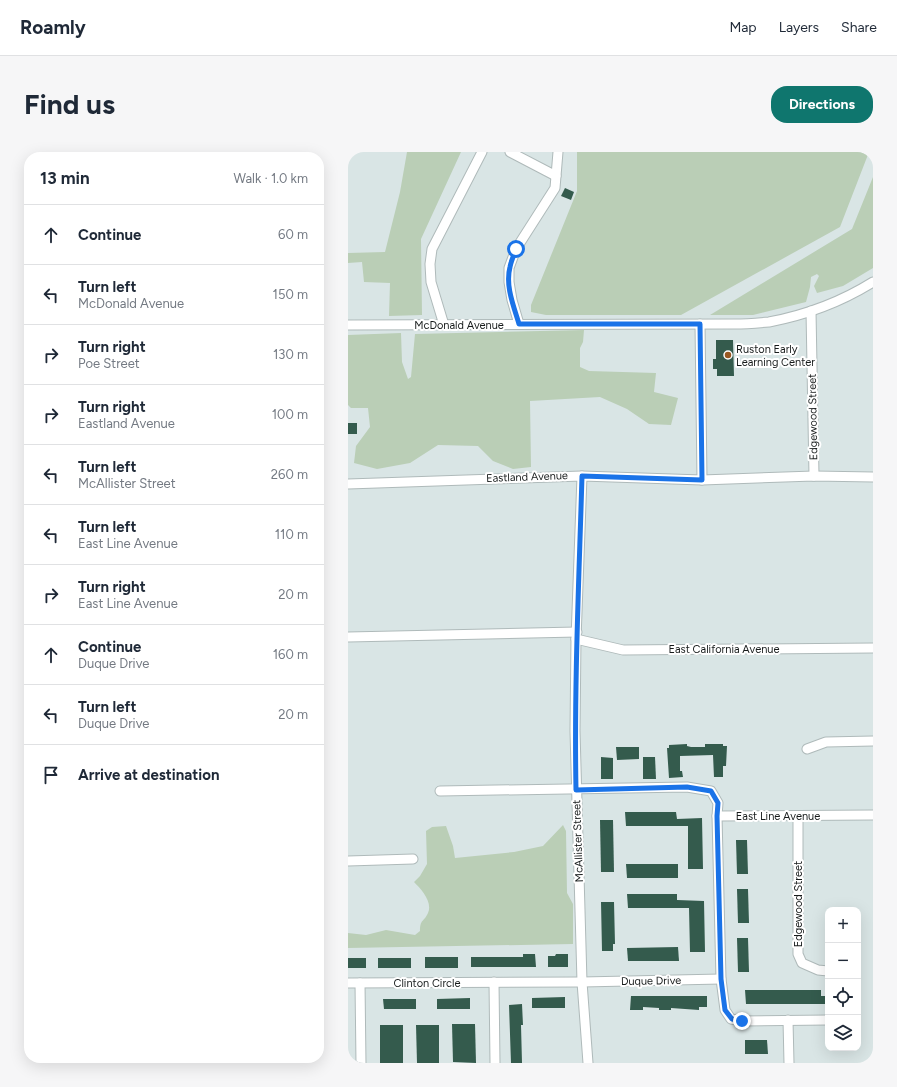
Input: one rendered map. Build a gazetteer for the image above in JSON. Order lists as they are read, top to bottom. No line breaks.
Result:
{"streets":{"street":["McDonald Avenue","Edgewood Street","Eastland Avenue","East California Avenue","East Line Avenue","McAllister Street","Duque Drive","Clinton Circle"]},"crossings":[["McDonald Avenue","Edgewood Street"],["Edgewood Street","Eastland Avenue"],["Edgewood Street","East Line Avenue"],["Eastland Avenue","McAllister Street"],["East California Avenue","McAllister Street"],["McAllister Street","Duque Drive"],["McAllister Street","Clinton Circle"],["Duque Drive","Clinton Circle"]],"places":["Ruston Early Learning Center"],"page":{"header":"Roamly","nav":["Map","Layers","Share"],"buttons":"Directions","title":"Find us","heading":["13 min","Walk · 1.0 km"],"list":[["Continue","60 m"],["Turn left","McDonald Avenue","150 m"],["Turn right","Poe Street","130 m"],["Turn right","Eastland Avenue","100 m"],["Turn left","McAllister Street","260 m"],["Turn left","East Line Avenue","110 m"],["Turn right","East Line Avenue","20 m"],["Continue","Duque Drive","160 m"],["Turn left","Duque Drive","20 m"],"Arrive at destination"],"map_buttons":["+","−"]}}
